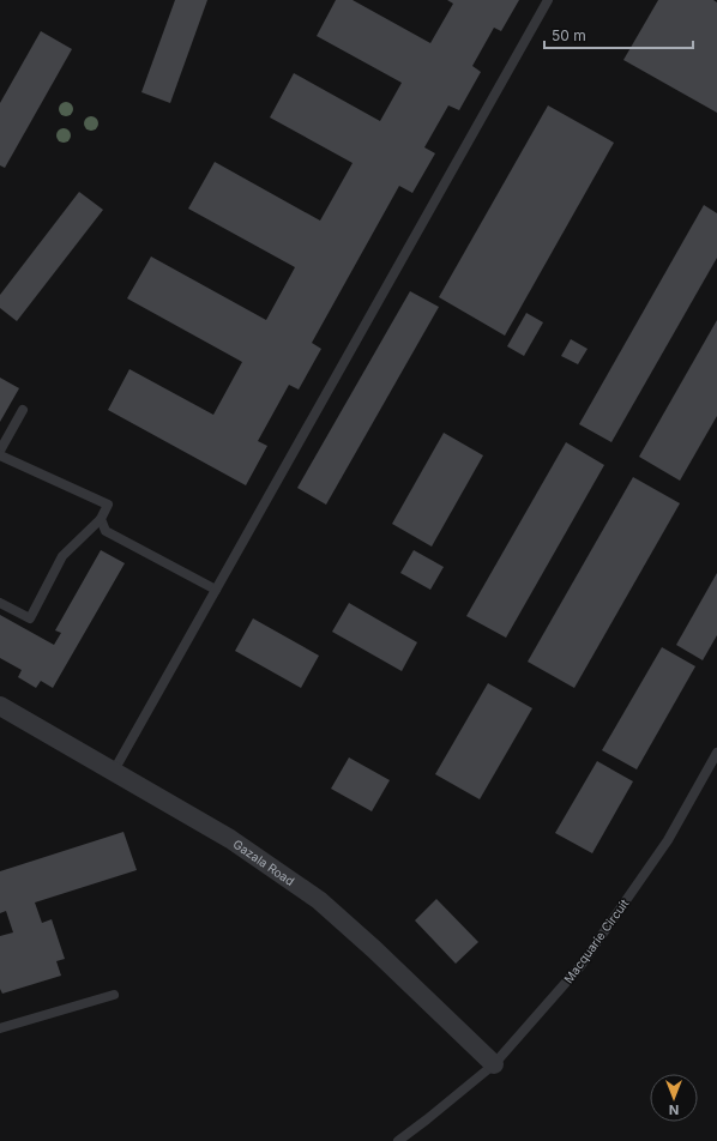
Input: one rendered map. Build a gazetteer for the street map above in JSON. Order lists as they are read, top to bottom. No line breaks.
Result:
{"streets":{"street":["Gazala Road"],"lane":["Macquarie Circuit"]},"crossings":[["Gazala Road","Macquarie Circuit"]],"scale_bar":"50 m","north":"bottom"}
